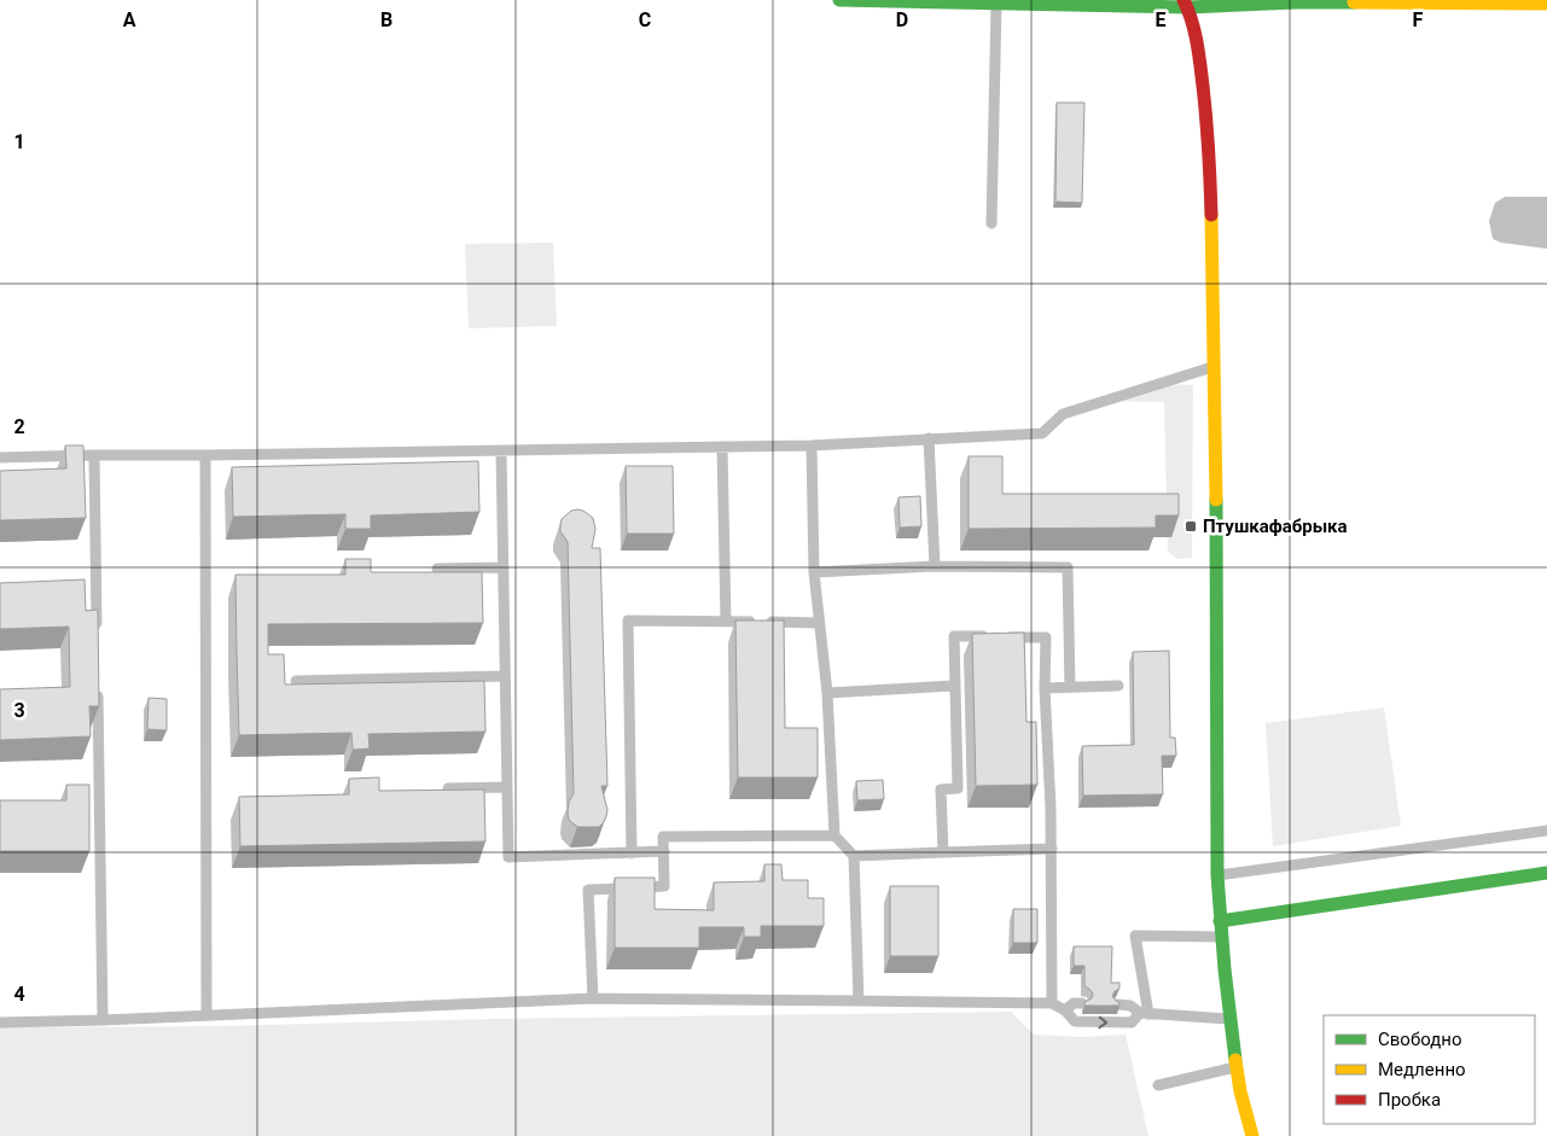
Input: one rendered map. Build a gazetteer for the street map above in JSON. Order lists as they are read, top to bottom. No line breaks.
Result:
{"places":{"transit":["Птушкафабрыка"]},"legend":["Свободно","Медленно","Пробка"],"grid":{"columns":["A","B","C","D","E","F"],"rows":["1","2","3","4"]}}
